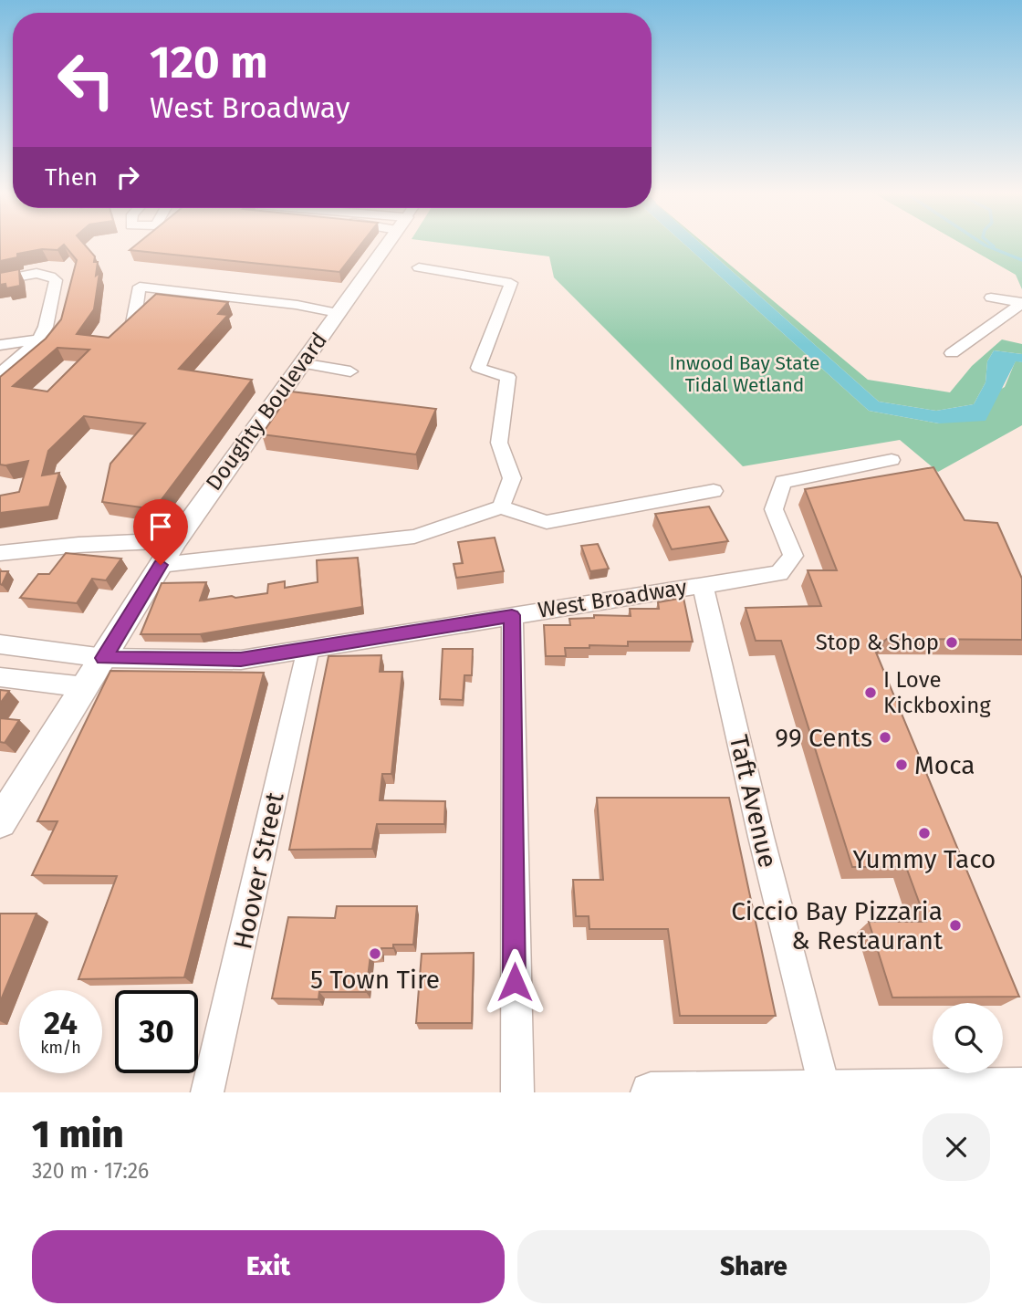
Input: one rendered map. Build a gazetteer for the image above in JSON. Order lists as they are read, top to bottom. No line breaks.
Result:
{"streets":{"main road":["Doughty Boulevard"],"street":["West Broadway","Taft Avenue","Hoover Street"]},"crossings":[["Doughty Boulevard","West Broadway"],["West Broadway","Taft Avenue"],["West Broadway","Hoover Street"]],"parks":["Inwood Bay State Tidal Wetland"],"places":["Stop & Shop","I Love Kickboxing","99 Cents","Moca","Yummy Taco","Ciccio Bay Pizzaria & Restaurant","5 Town Tire"],"page":{"turn":["120 m","West Broadway"],"then":"Then","speed":"24 km/h","limit":"30","heading":["1 min","320 m · 17:26"],"buttons":["Exit","Share"]}}
